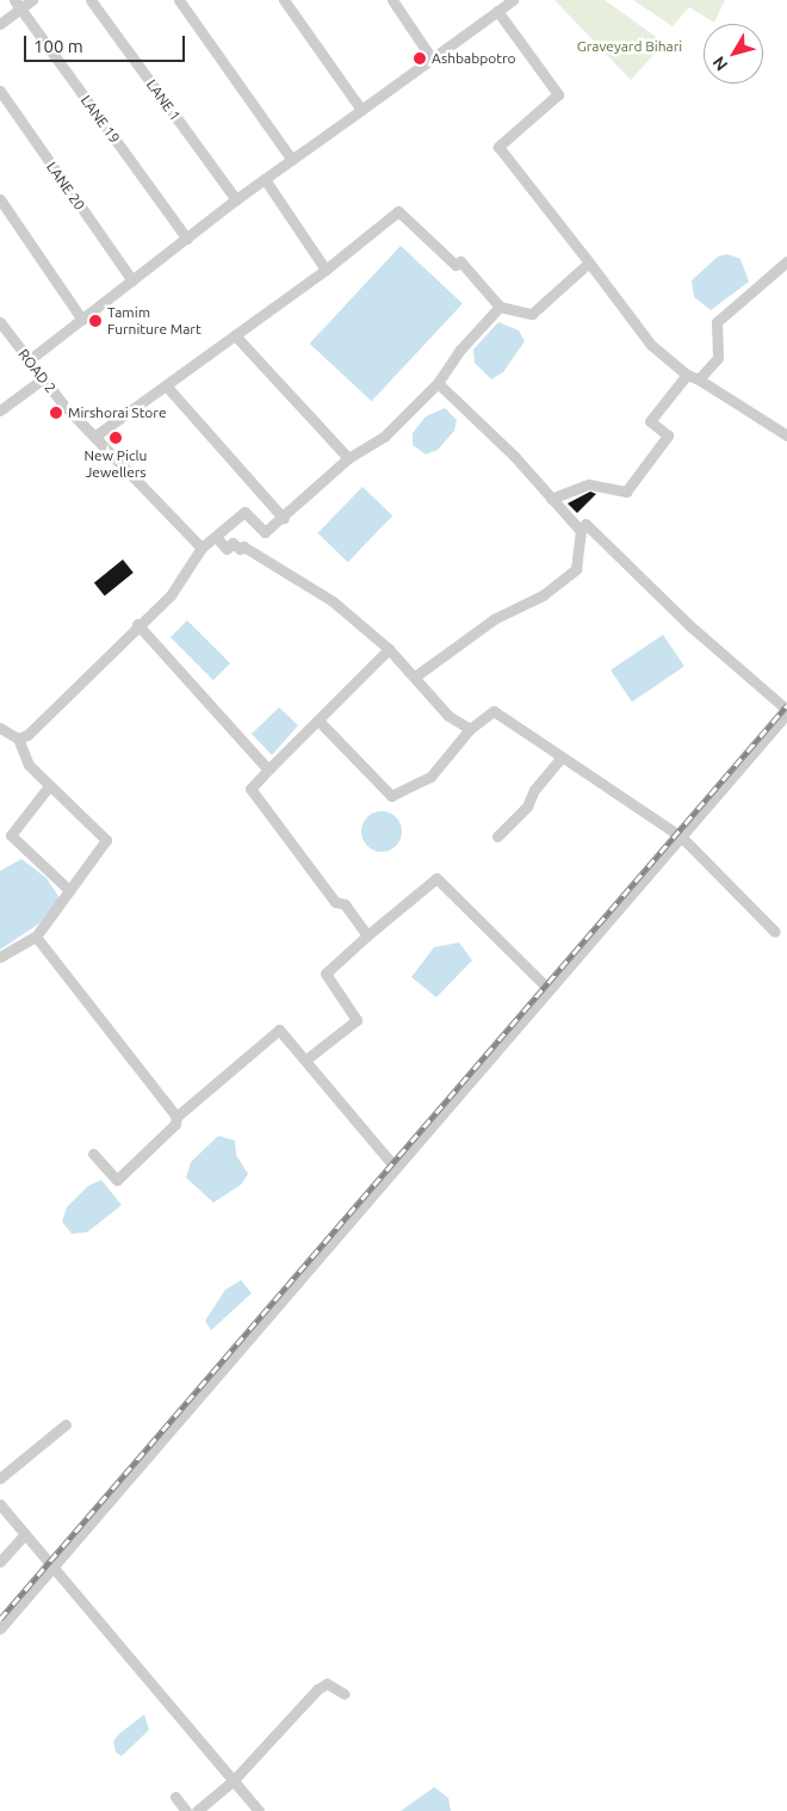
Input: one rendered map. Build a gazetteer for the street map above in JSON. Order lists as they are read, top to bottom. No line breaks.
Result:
{"streets":{"street":["LANE 1","LANE 19","LANE 20","ROAD 2"]},"parks":["Graveyard Bihari"],"places":["Ashbabpotro","Tamim Furniture Mart","Mirshorai Store","New Piclu Jewellers"],"scale_bar":"100 m","north":"bottom left"}
